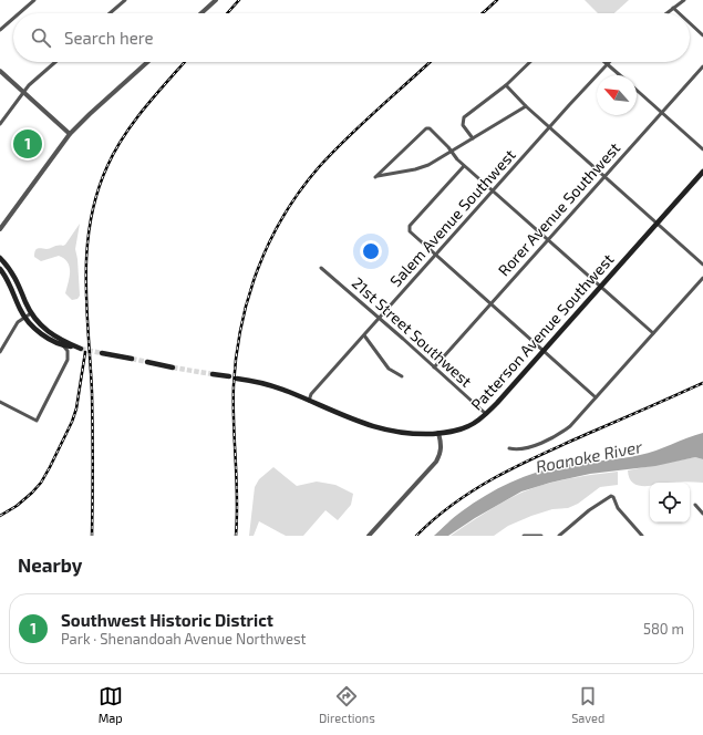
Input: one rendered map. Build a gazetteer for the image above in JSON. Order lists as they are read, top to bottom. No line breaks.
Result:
{"streets":{"main road":["Patterson Avenue Southwest"],"street":["Rorer Avenue Southwest","Salem Avenue Southwest","21st Street Southwest"]},"crossings":[["Rorer Avenue Southwest","21st Street Southwest"],["Salem Avenue Southwest","21st Street Southwest"],["Salem Avenue Southwest","Patterson Avenue Southwest"],["21st Street Southwest","Patterson Avenue Southwest"]],"water":["Roanoke River"],"north":"top left","page":{"search":"Search here","pins":"1","heading":"Nearby","list":[{"mark":"1","name":"Southwest Historic District","note":"Park · Shenandoah Avenue Northwest","value":"580 m"}],"nav":["Map","Directions","Saved"]}}
